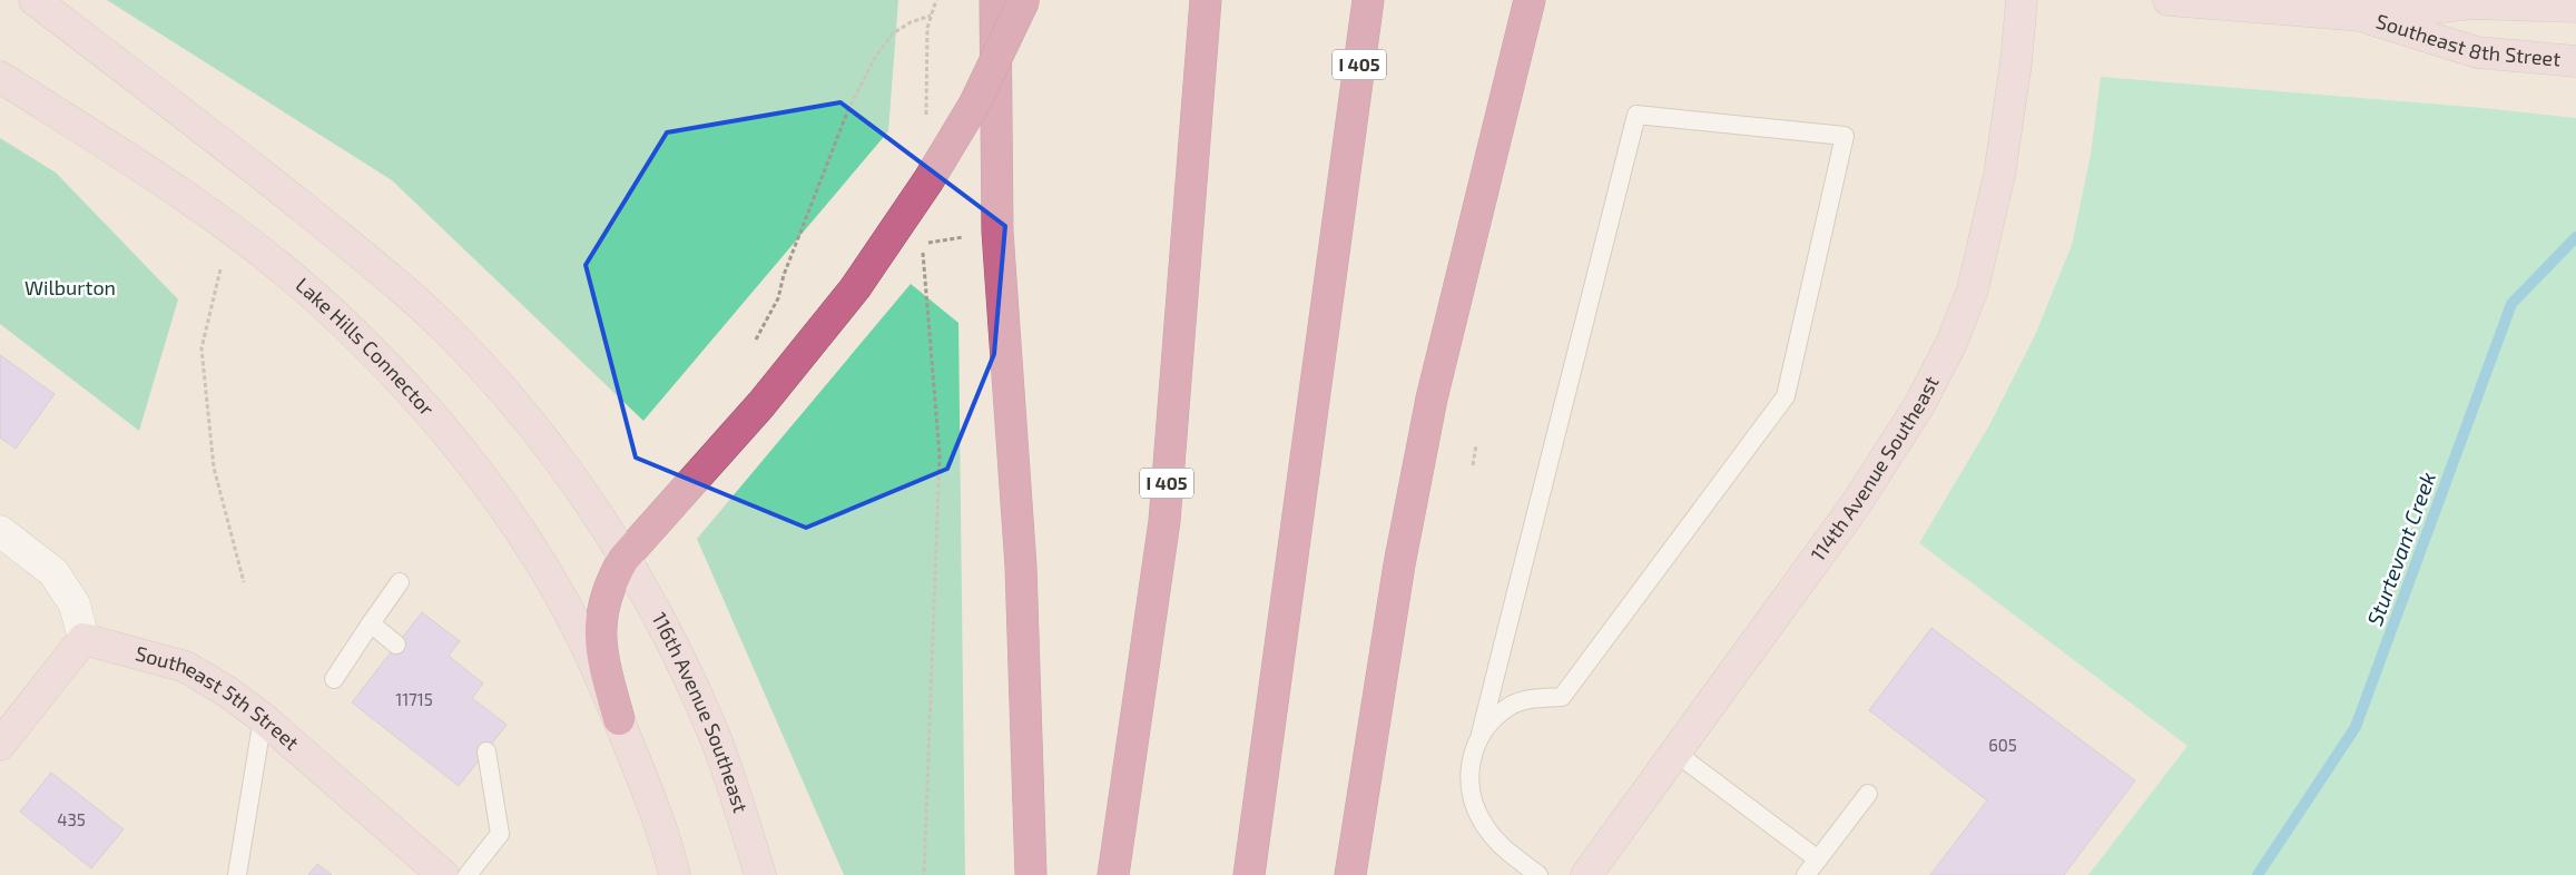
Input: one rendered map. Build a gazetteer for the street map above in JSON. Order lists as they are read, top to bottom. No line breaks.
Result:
{"streets":{"highway":["I 405"],"main road":["Southeast 8th Street","Lake Hills Connector","114th Avenue Southeast","Southeast 5th Street","116th Avenue Southeast"]},"water":["Sturtevant Creek"],"parks":["Wilburton"],"house_numbers":["11715","605","435"]}
